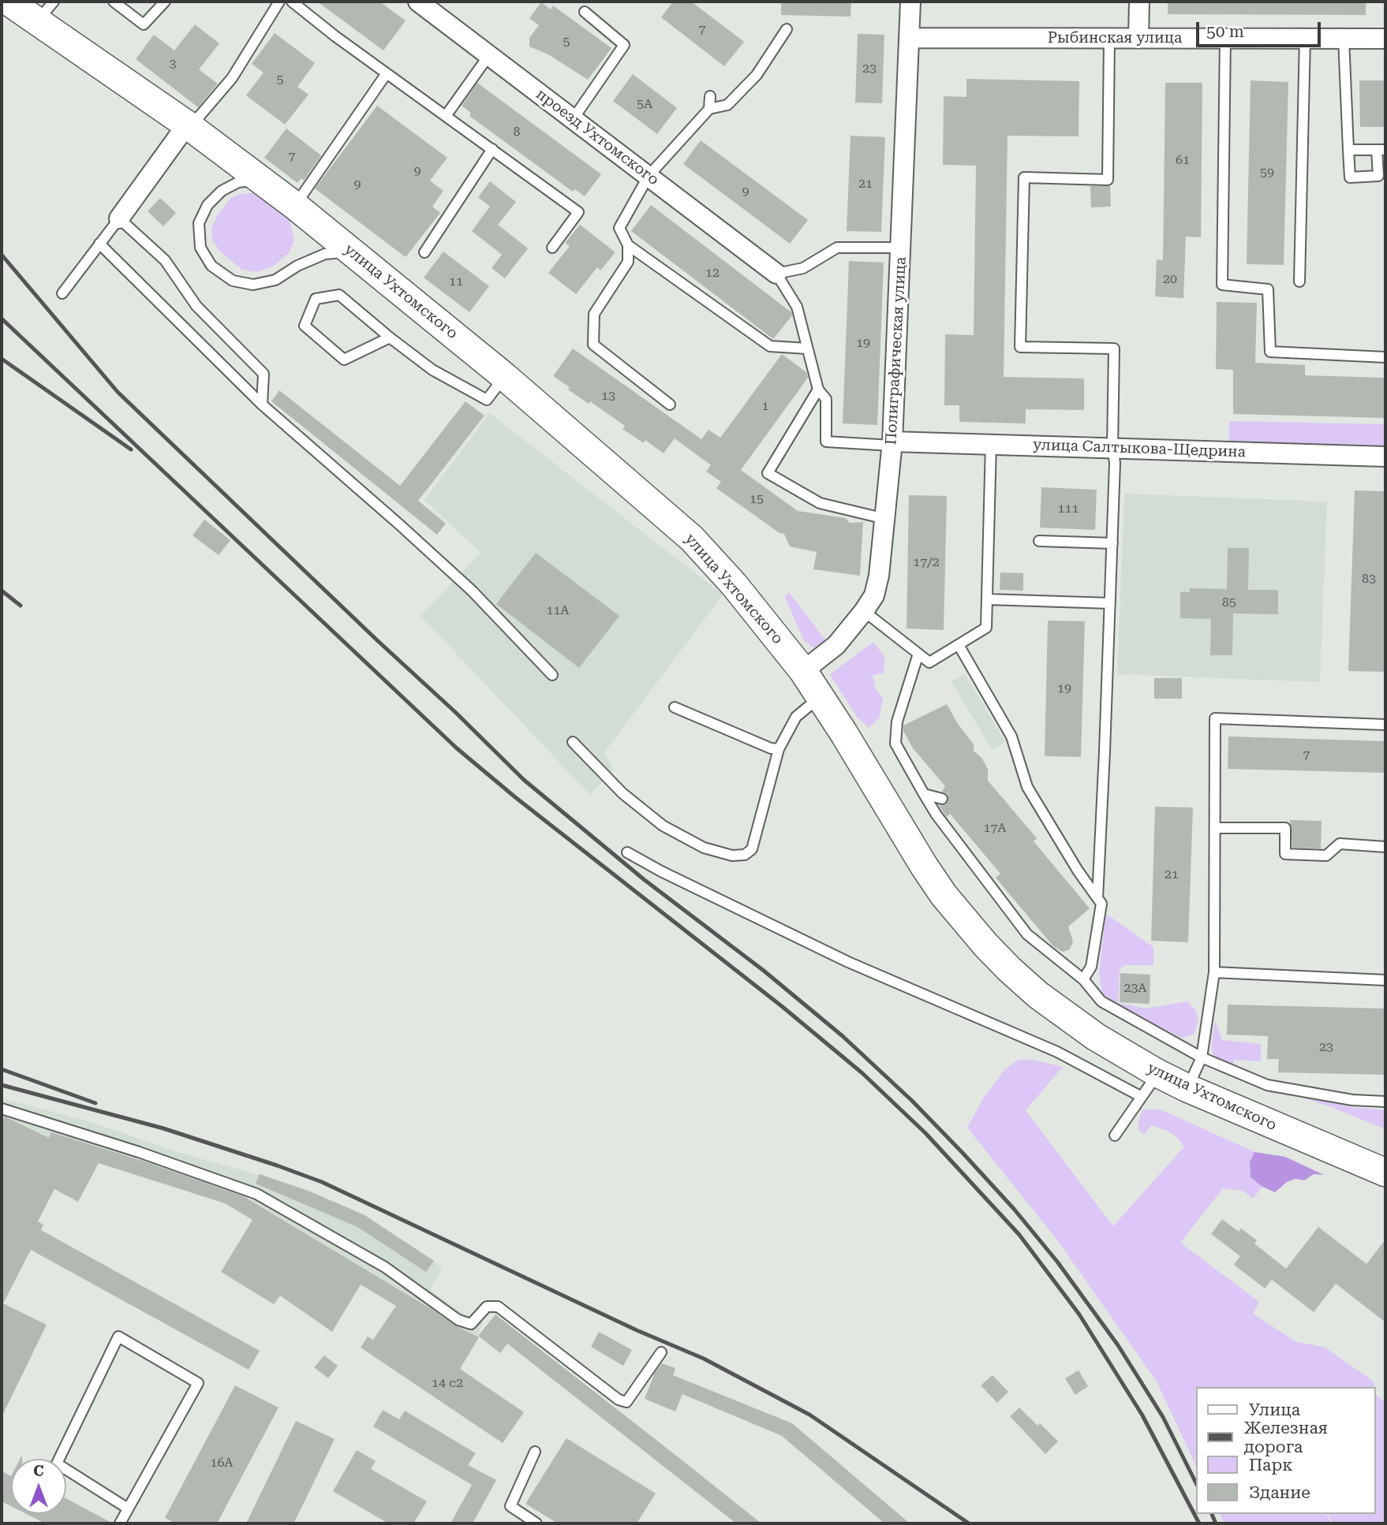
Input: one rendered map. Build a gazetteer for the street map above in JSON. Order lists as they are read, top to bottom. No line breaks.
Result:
{"streets":{"street":["Рыбинская улица","проезд Ухтомского","улица Ухтомского","Полиграфическая улица","улица Салтыкова-Щедрина"]},"crossings":[["Рыбинская улица","Полиграфическая улица"],["улица Ухтомского","Полиграфическая улица"],["Полиграфическая улица","улица Салтыкова-Щедрина"]],"house_numbers":["7","5","3","23","5","5А","8","7","61","9","59","21","9","9","12","20","11","19","13","1","15","111","17/2","83","85","11А","19","7","17А","21","23А","23","14 с2","16А"],"legend":["Улица","Железная дорога","Парк","Здание"],"scale_bar":"50 m","north":"top"}
